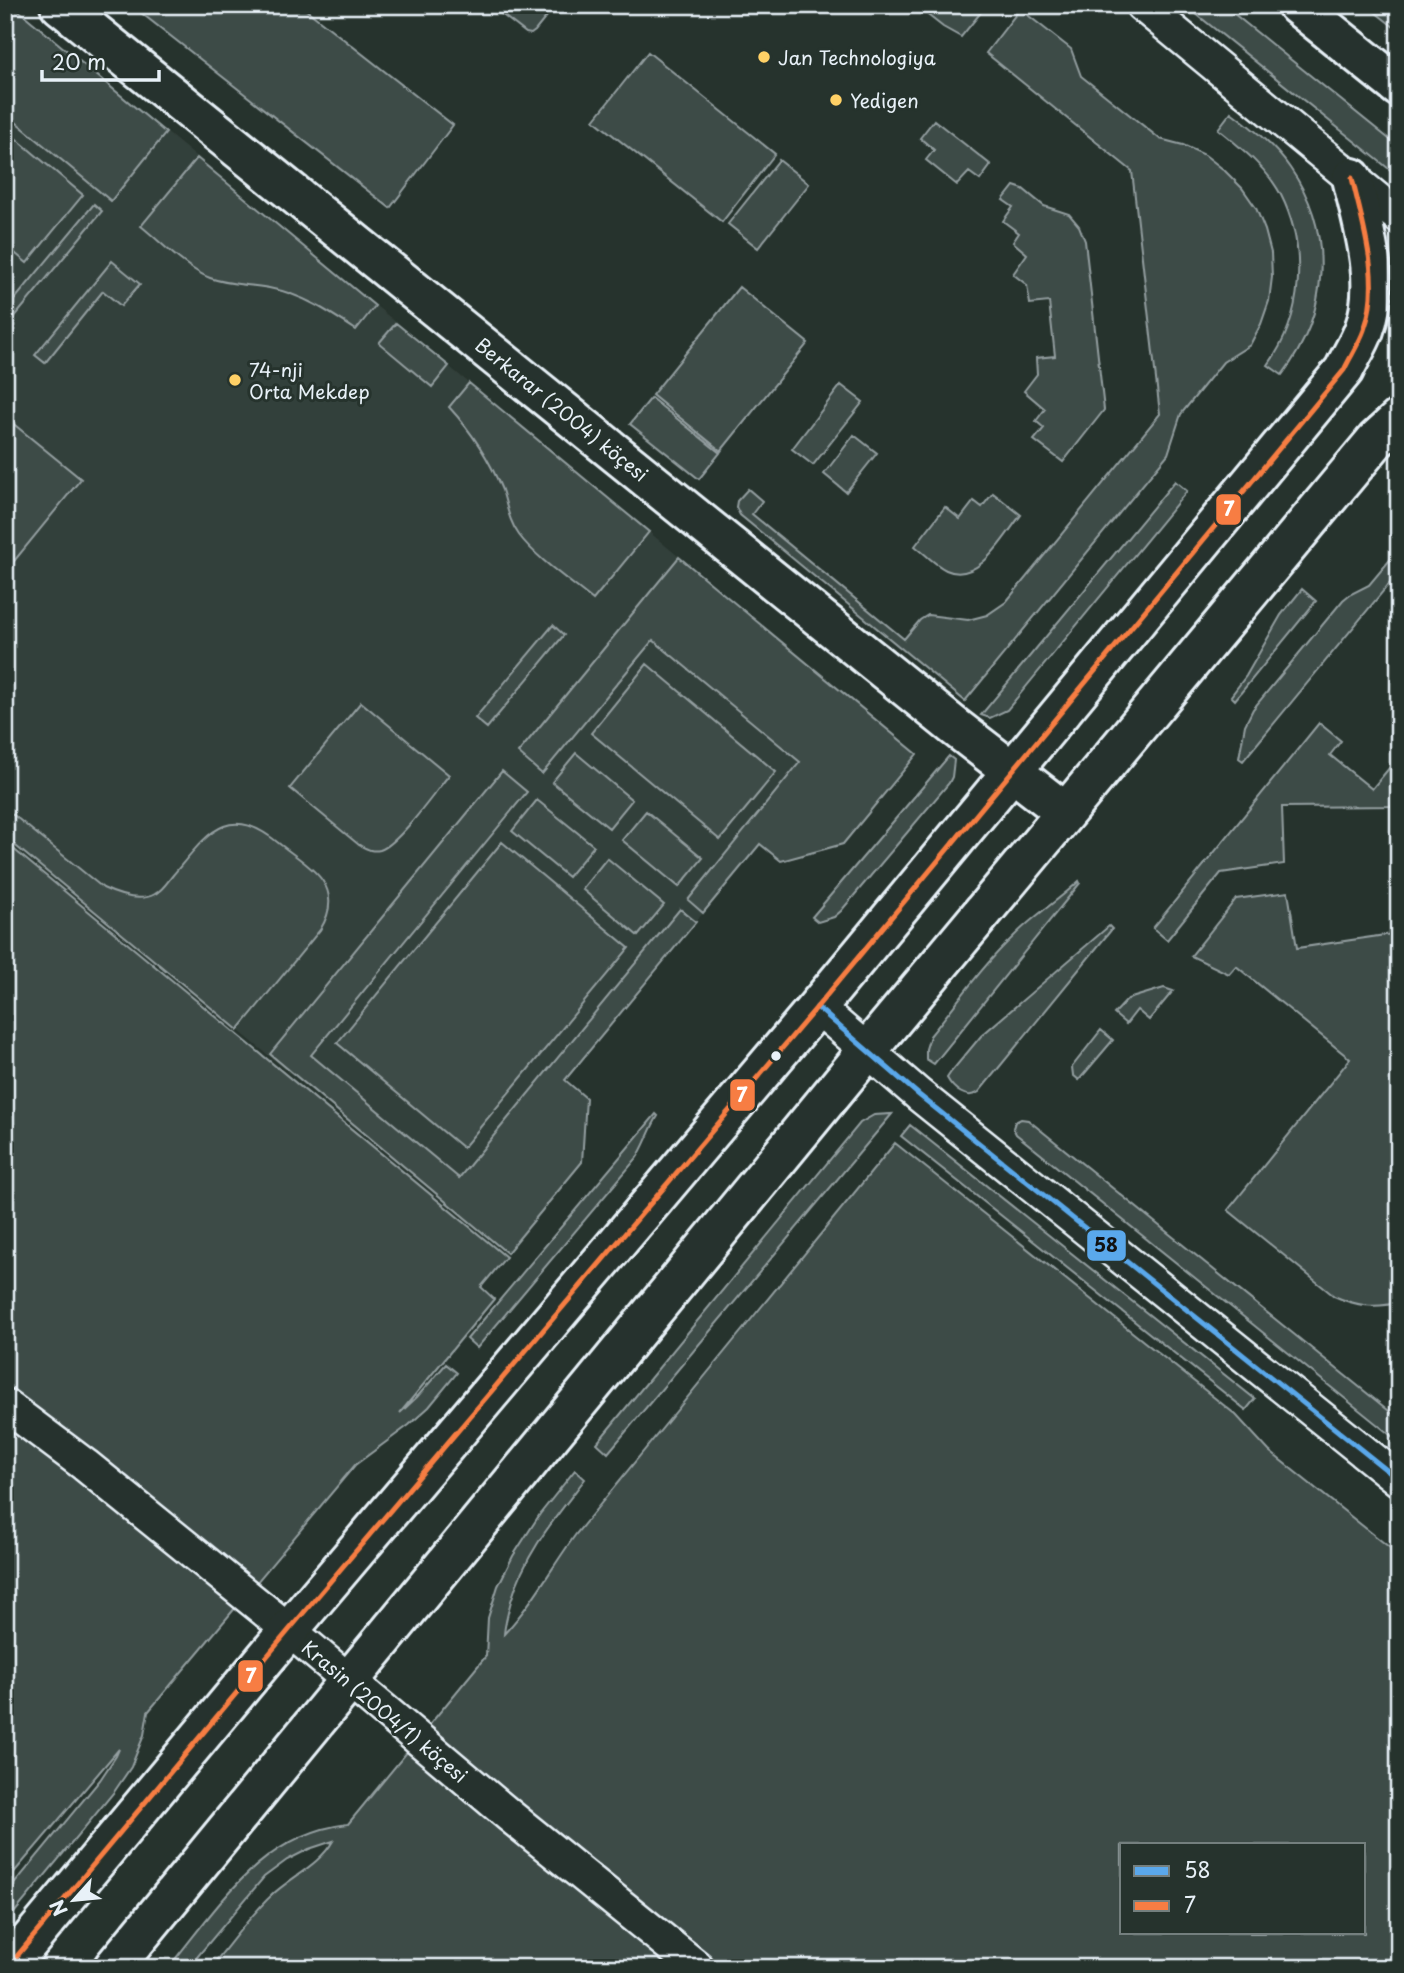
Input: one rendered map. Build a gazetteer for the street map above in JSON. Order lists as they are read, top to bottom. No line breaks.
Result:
{"streets":{"street":["Berkarar (2004) köçesi","Krasin (2004/1) köçesi"]},"places":["Jan Technologiya","Yedigen","74-nji Orta Mekdep"],"lines":["transit line 7","transit line 58"],"legend":["58","7"],"scale_bar":"20 m","north":"bottom left"}
